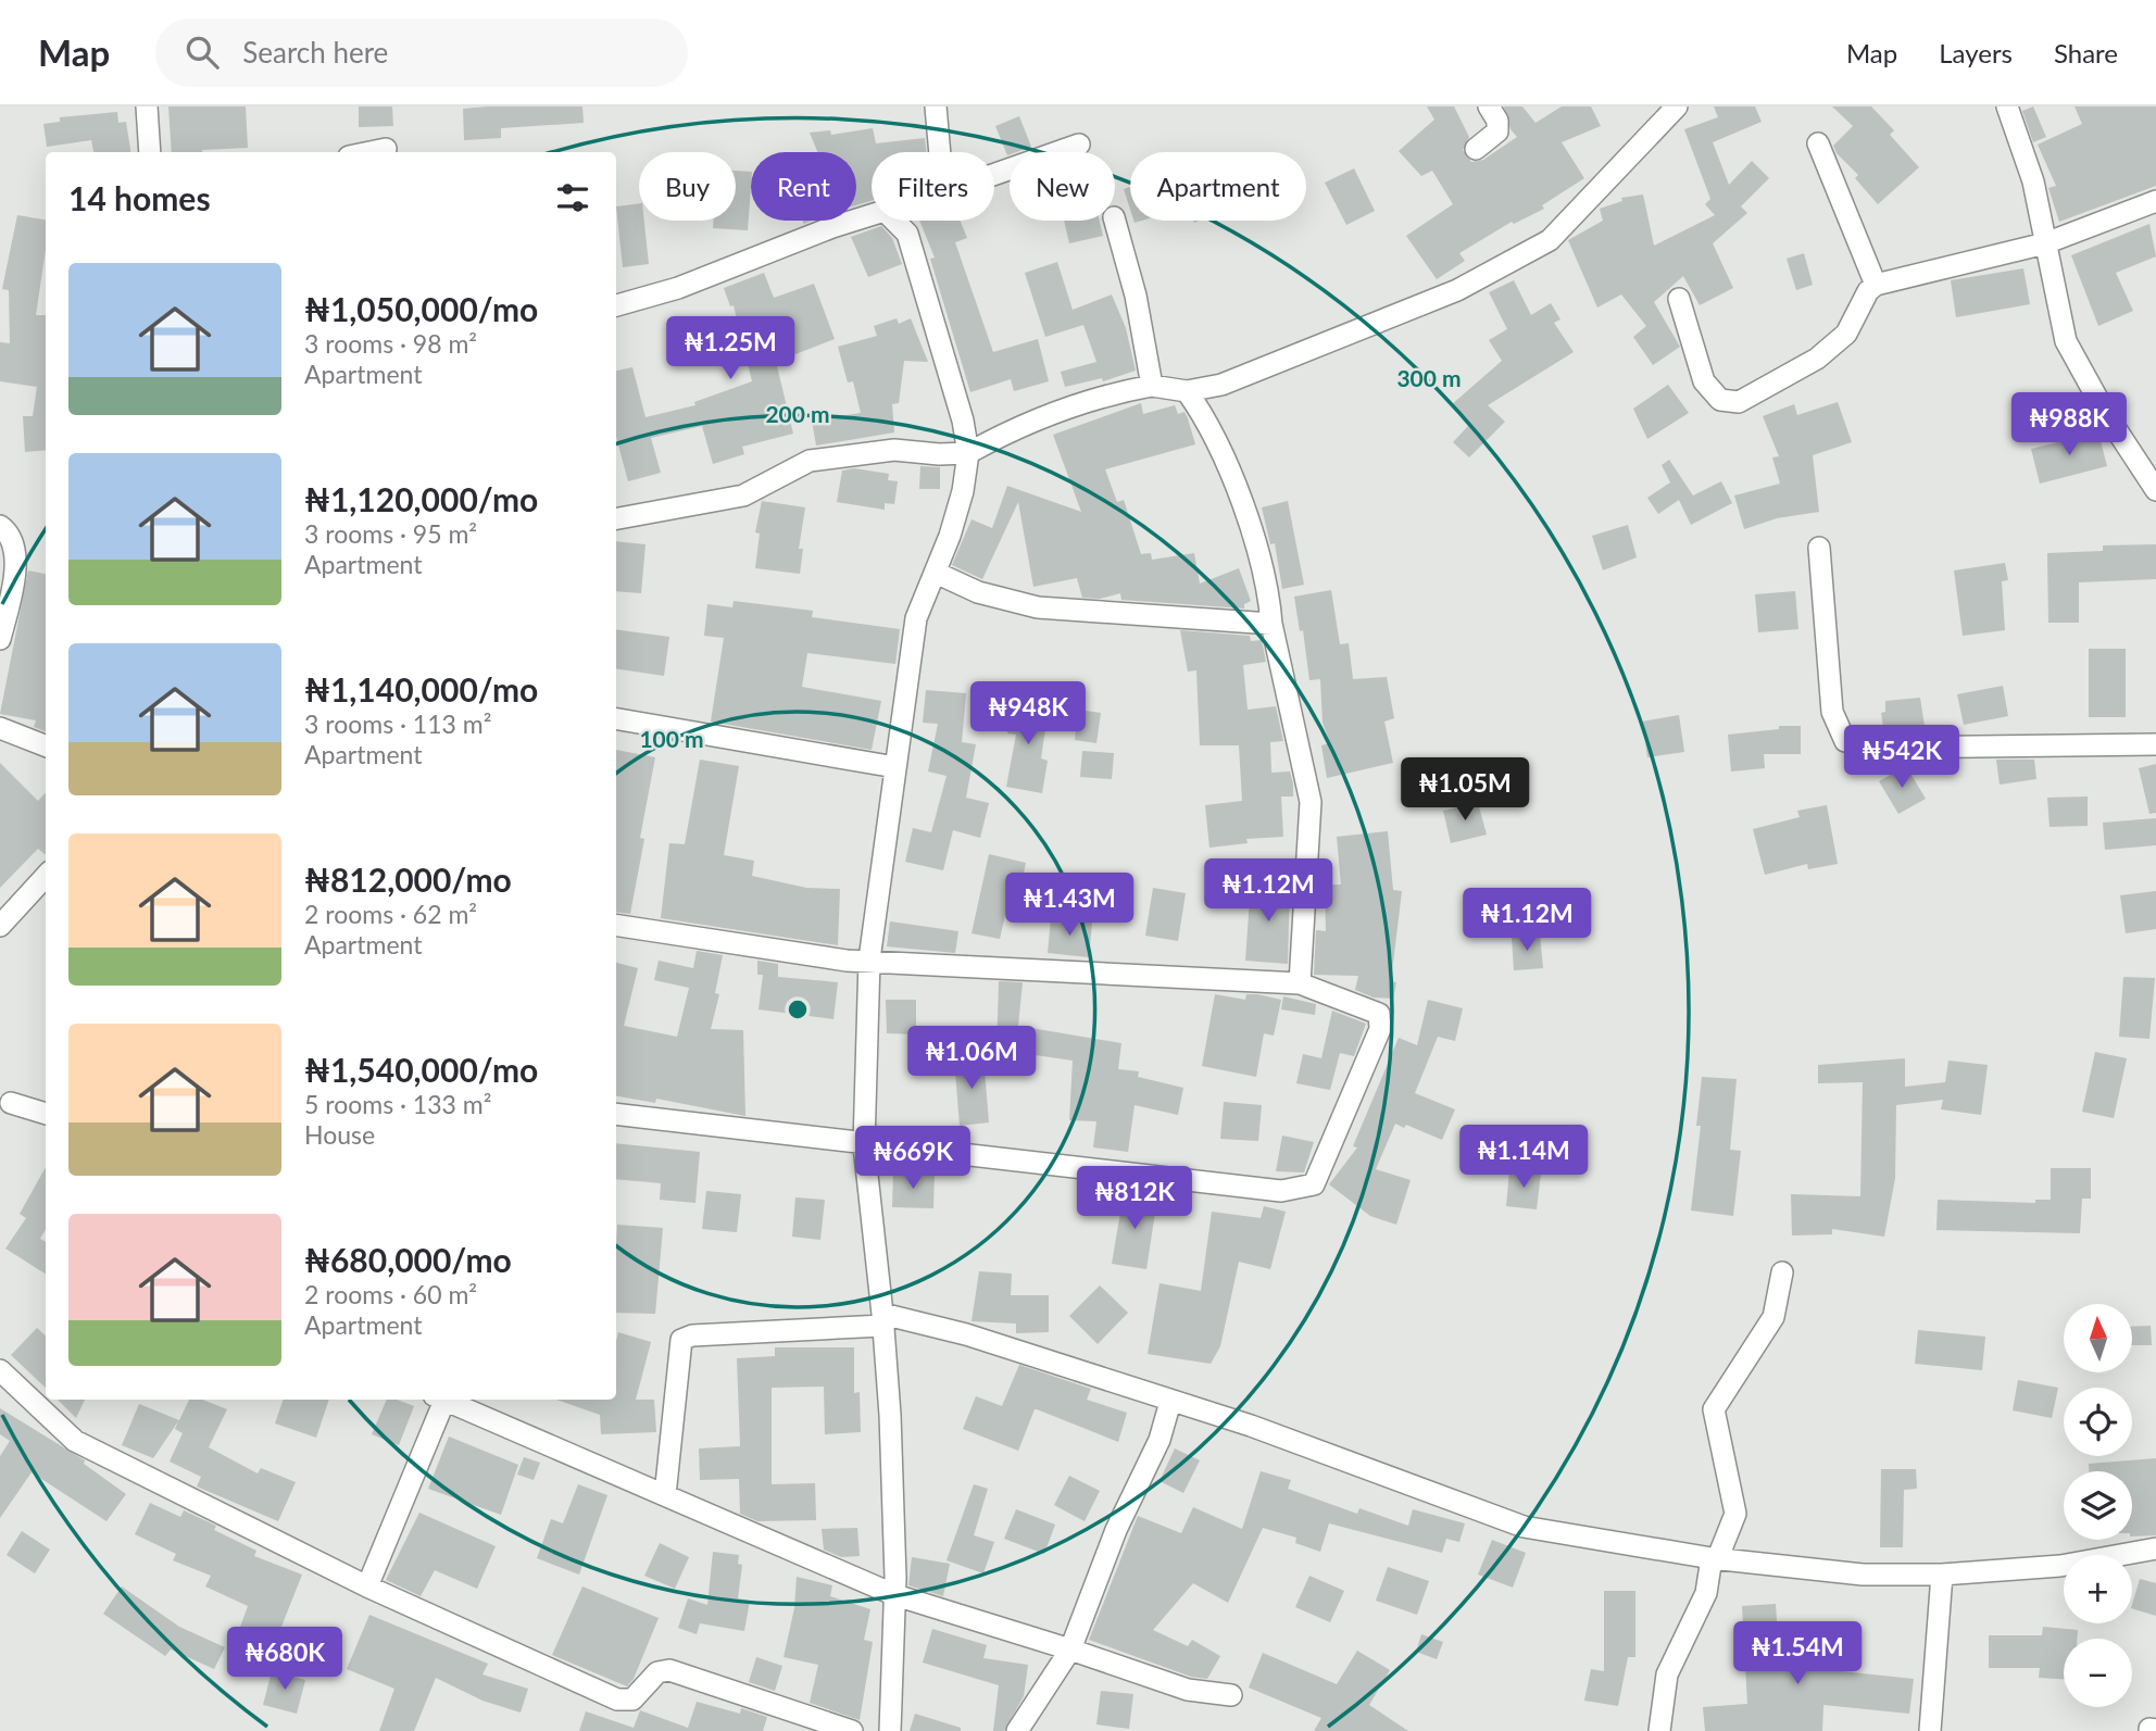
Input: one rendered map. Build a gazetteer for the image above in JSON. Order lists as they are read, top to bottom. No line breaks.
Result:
{"north":"top","page":{"header":"Map","search":"Search here","nav":["Map","Layers","Share"],"chip":["Buy","Rent","Filters","New","Apartment"],"heading":"14 homes","list":[{"name":"₦1,050,000/mo","note":"3 rooms · 98 m² · Apartment"},{"name":"₦1,120,000/mo","note":"3 rooms · 95 m² · Apartment"},{"name":"₦1,140,000/mo","note":"3 rooms · 113 m² · Apartment"},{"name":"₦812,000/mo","note":"2 rooms · 62 m² · Apartment"},{"name":"₦1,540,000/mo","note":"5 rooms · 133 m² · House"},{"name":"₦680,000/mo","note":"2 rooms · 60 m² · Apartment"}],"price":["₦1.25M","₦988K","₦948K","₦542K","₦1.05M","₦1.12M","₦1.43M","₦1.12M","₦1.06M","₦1.14M","₦669K","₦812K","₦1.54M","₦680K"],"map_buttons":["+","−"]},"rings":["300 m","200 m","100 m"]}
